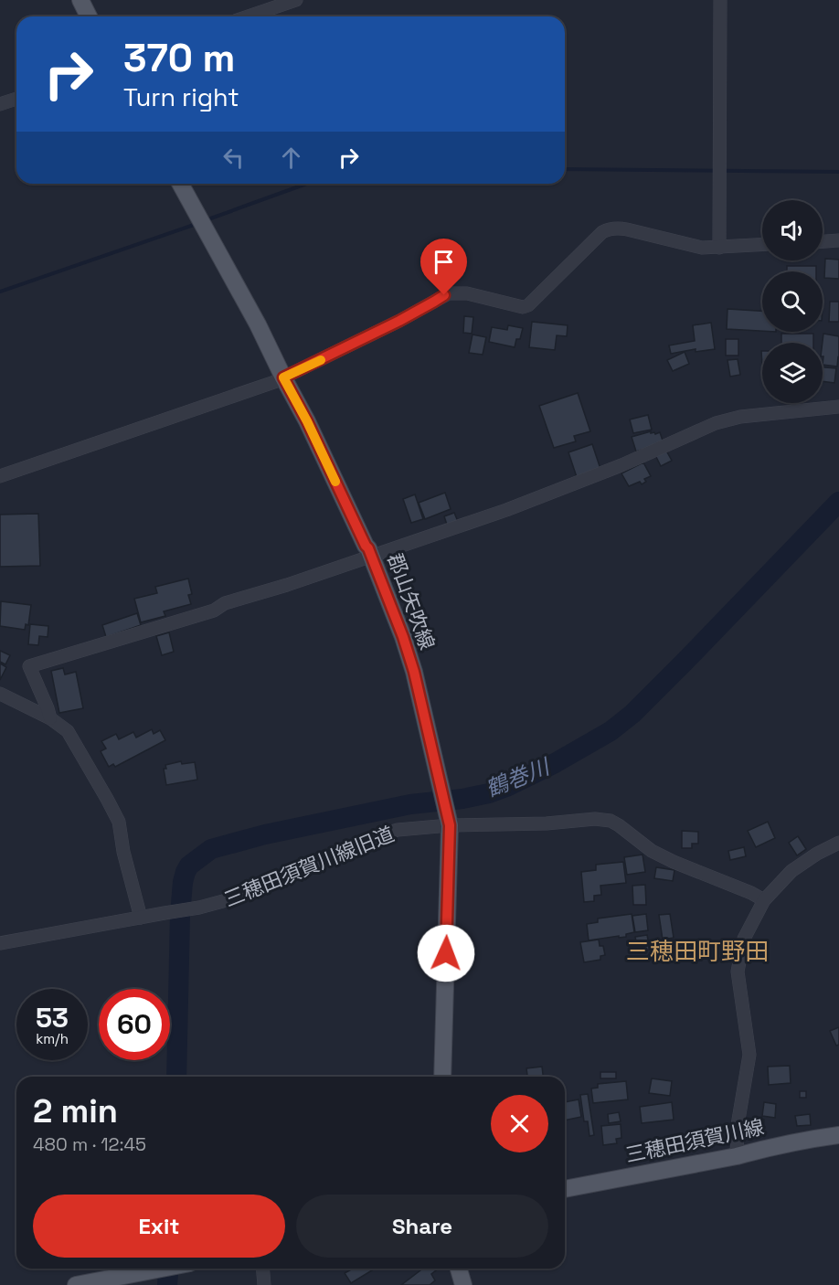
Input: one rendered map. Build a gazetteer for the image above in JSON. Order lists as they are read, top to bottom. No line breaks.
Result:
{"streets":{"main road":["郡山矢吹線","三穂田須賀川線"],"street":["三穂田須賀川線旧道"]},"crossings":[["郡山矢吹線","三穂田須賀川線旧道"]],"districts":["三穂田町野田"],"water":["鶴巻川"],"page":{"turn":["370 m","Turn right"],"speed":"53 km/h","limit":"60","heading":["2 min","480 m · 12:45"],"buttons":["Exit","Share"]}}
